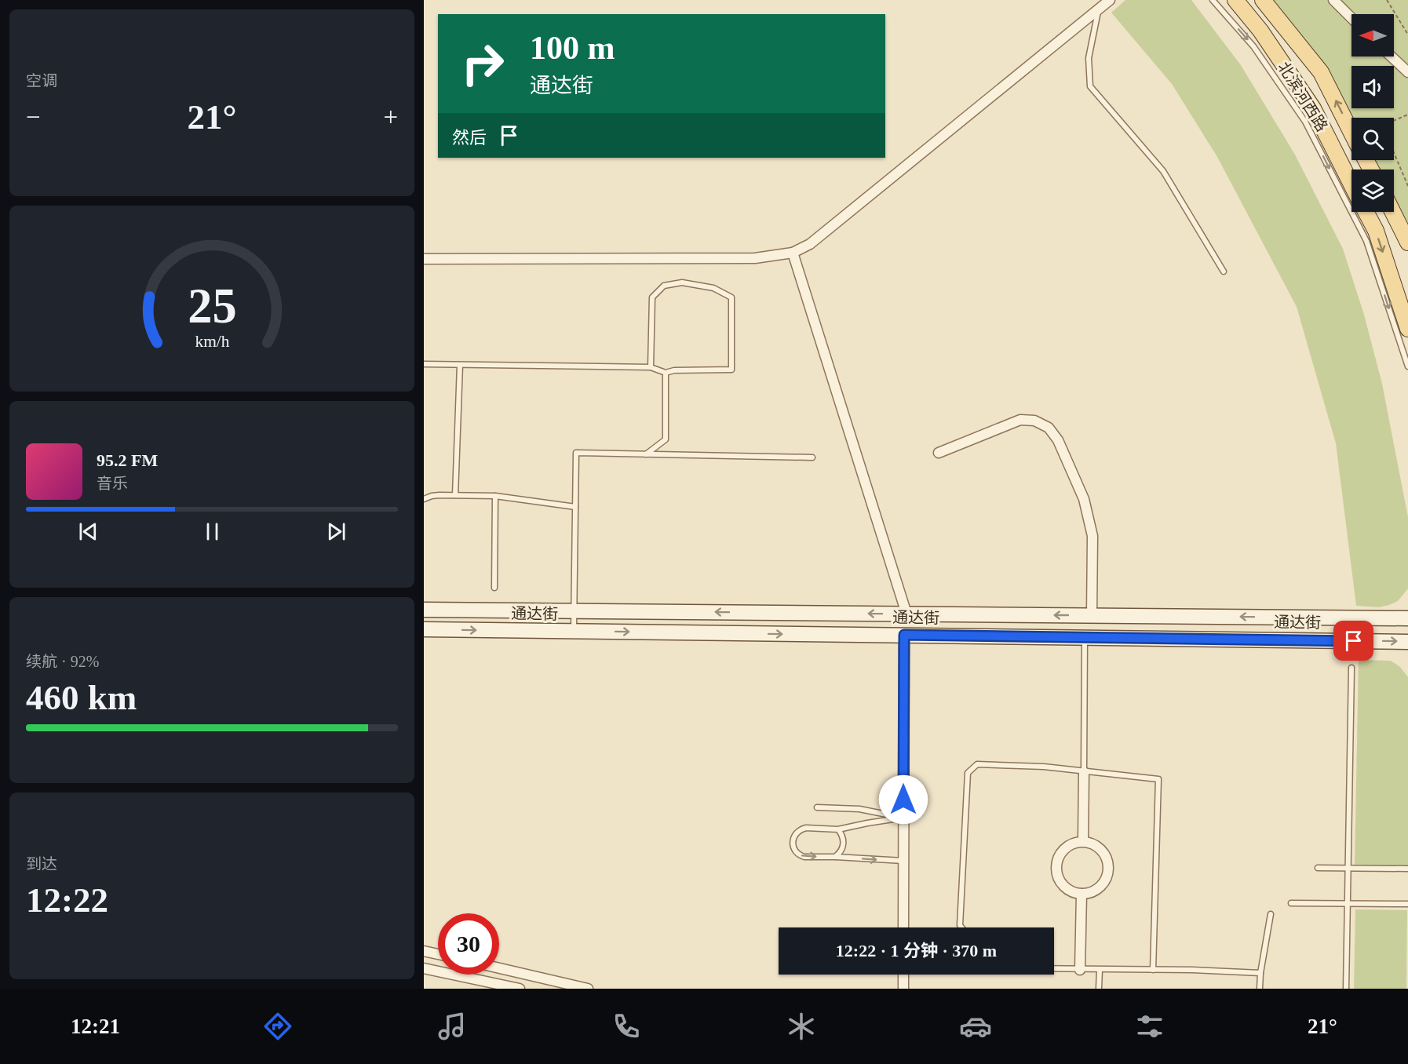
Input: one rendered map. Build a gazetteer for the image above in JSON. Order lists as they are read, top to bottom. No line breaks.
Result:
{"streets":{"main road":["北滨河西路","通达街"]},"north":"left","page":{"tile":["空调",["续航 · 92%","460 km"],["到达","12:22"]],"turn":["100 m","通达街"],"heat":["−","21°","+"],"then":"然后","song":["95.2 FM","音乐"],"limit":"30","trip":"12:22 · 1 分钟 · 370 m","tabs":["12:21","21°"],"gauge":["25","km/h"]}}
